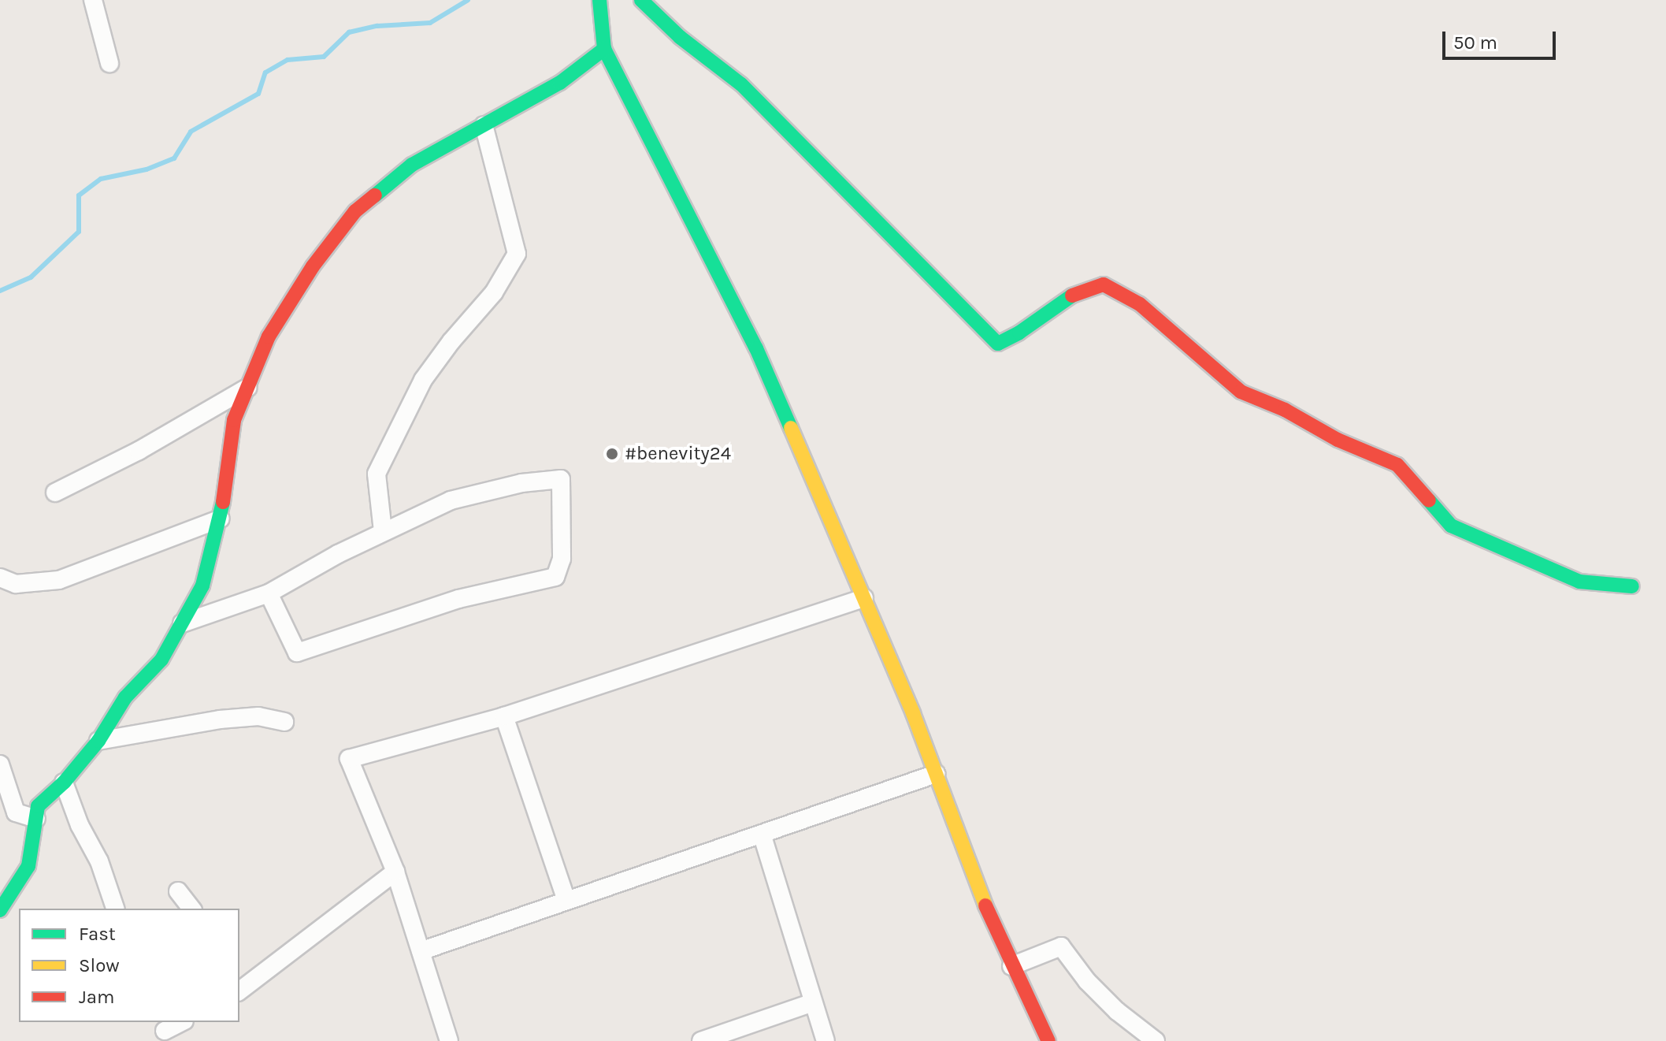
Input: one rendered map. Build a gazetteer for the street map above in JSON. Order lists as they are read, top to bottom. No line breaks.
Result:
{"places":["#benevity24"],"legend":["Fast","Slow","Jam"],"scale_bar":"50 m"}
